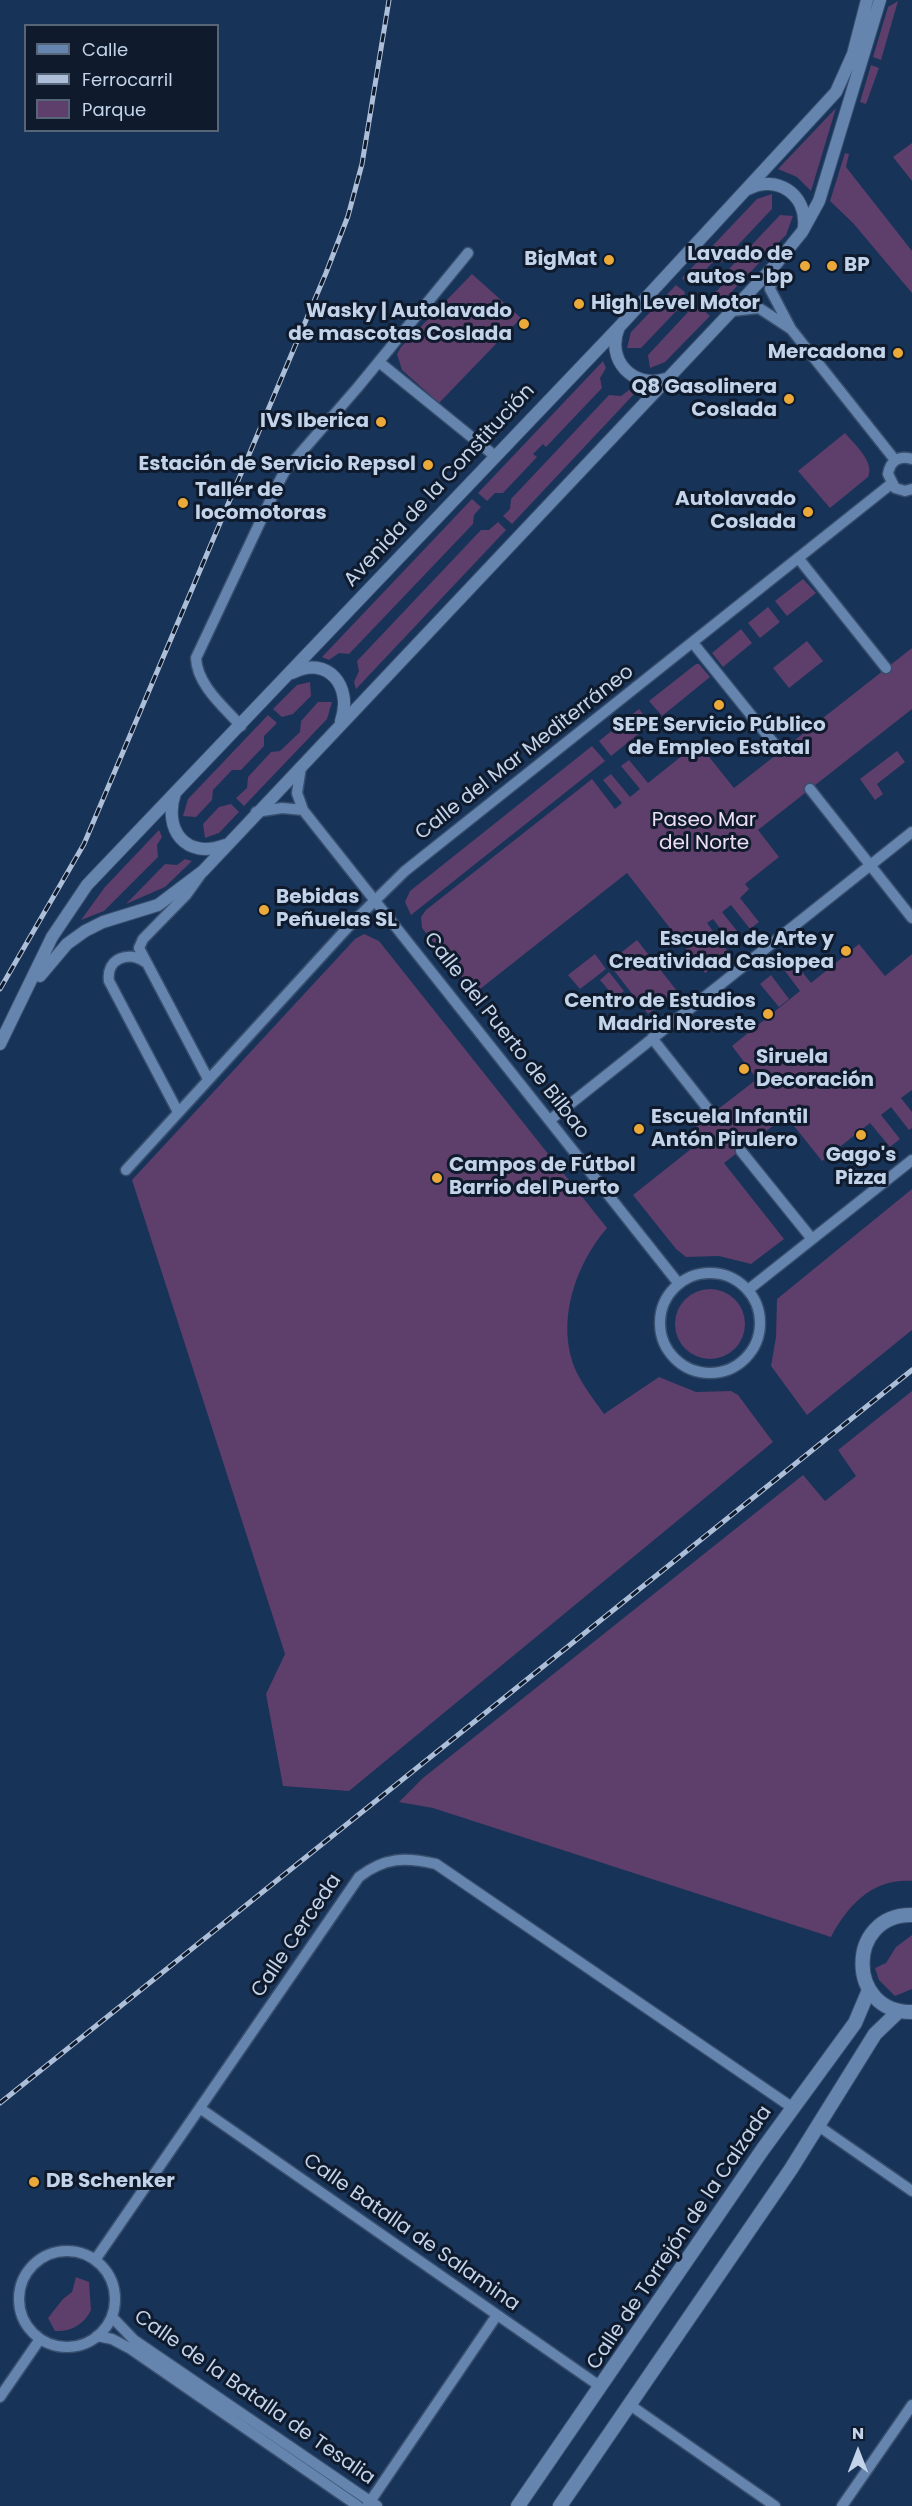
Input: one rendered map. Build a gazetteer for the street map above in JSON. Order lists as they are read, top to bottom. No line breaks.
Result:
{"streets":{"main road":["Calle de Torrejón de la Calzada"],"street":["Avenida de la Constitución","Calle del Mar Mediterráneo","Calle del Puerto de Bilbao","Calle Cerceda","Calle Batalla de Salamina","Calle de la Batalla de Tesalia"]},"crossings":[["Calle del Mar Mediterráneo","Calle del Puerto de Bilbao"],["Calle Cerceda","Calle Batalla de Salamina"],["Calle Cerceda","Calle de Torrejón de la Calzada"],["Calle Cerceda","Calle de la Batalla de Tesalia"],["Calle Batalla de Salamina","Calle de Torrejón de la Calzada"]],"parks":["Paseo Mar del Norte"],"places":["BigMat","Lavado de autos - bp","BP","High Level Motor","Wasky | Autolavado de mascotas Coslada","Mercadona","Q8 Gasolinera Coslada","IVS Iberica","Estación de Servicio Repsol","Taller de locomotoras","Autolavado Coslada","SEPE Servicio Público de Empleo Estatal","Bebidas Peñuelas SL","Escuela de Arte y Creatividad Casiopea","Centro de Estudios Madrid Noreste","Siruela Decoración","Escuela Infantil Antón Pirulero","Gago's Pizza","Campos de Fútbol Barrio del Puerto","DB Schenker"],"legend":["Calle","Ferrocarril","Parque"],"north":"top"}
